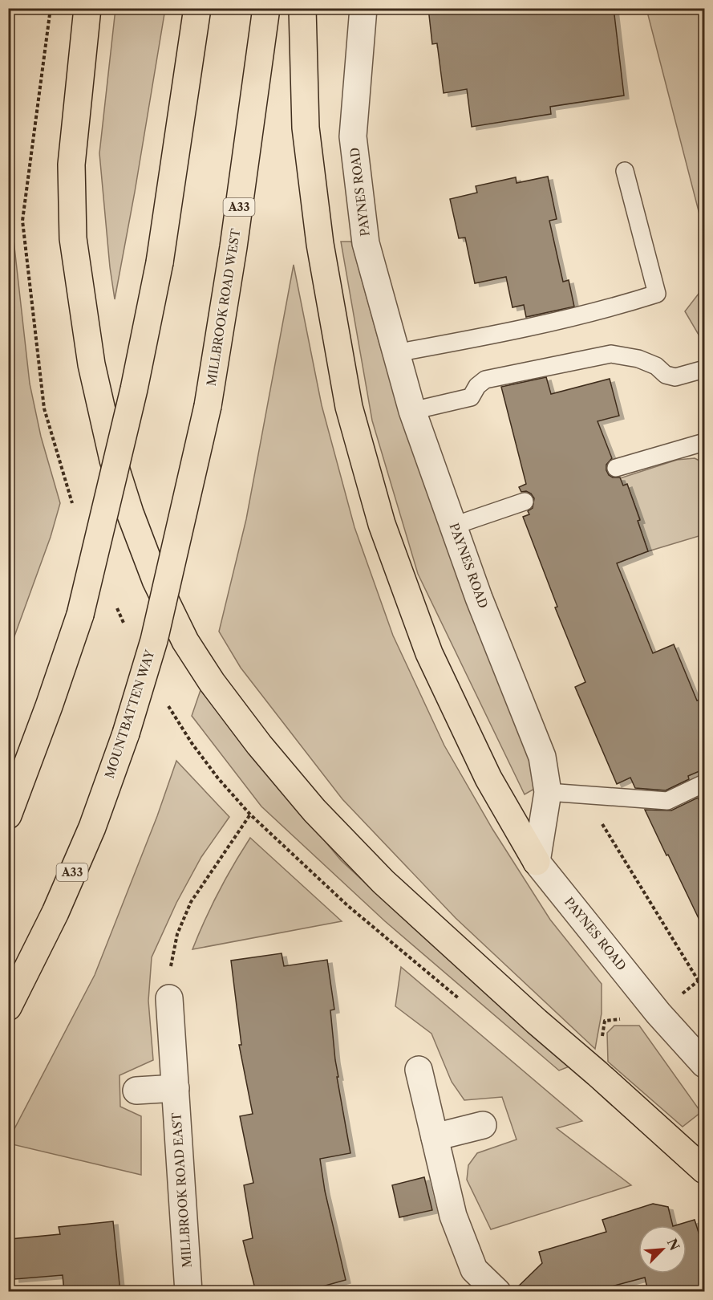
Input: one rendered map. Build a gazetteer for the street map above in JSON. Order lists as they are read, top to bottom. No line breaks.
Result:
{"streets":{"highway":["A33","MILLBROOK ROAD WEST","MOUNTBATTEN WAY"],"street":["PAYNES ROAD","MILLBROOK ROAD EAST"]},"crossings":[["MILLBROOK ROAD WEST","MOUNTBATTEN WAY"]],"north":"top right"}
